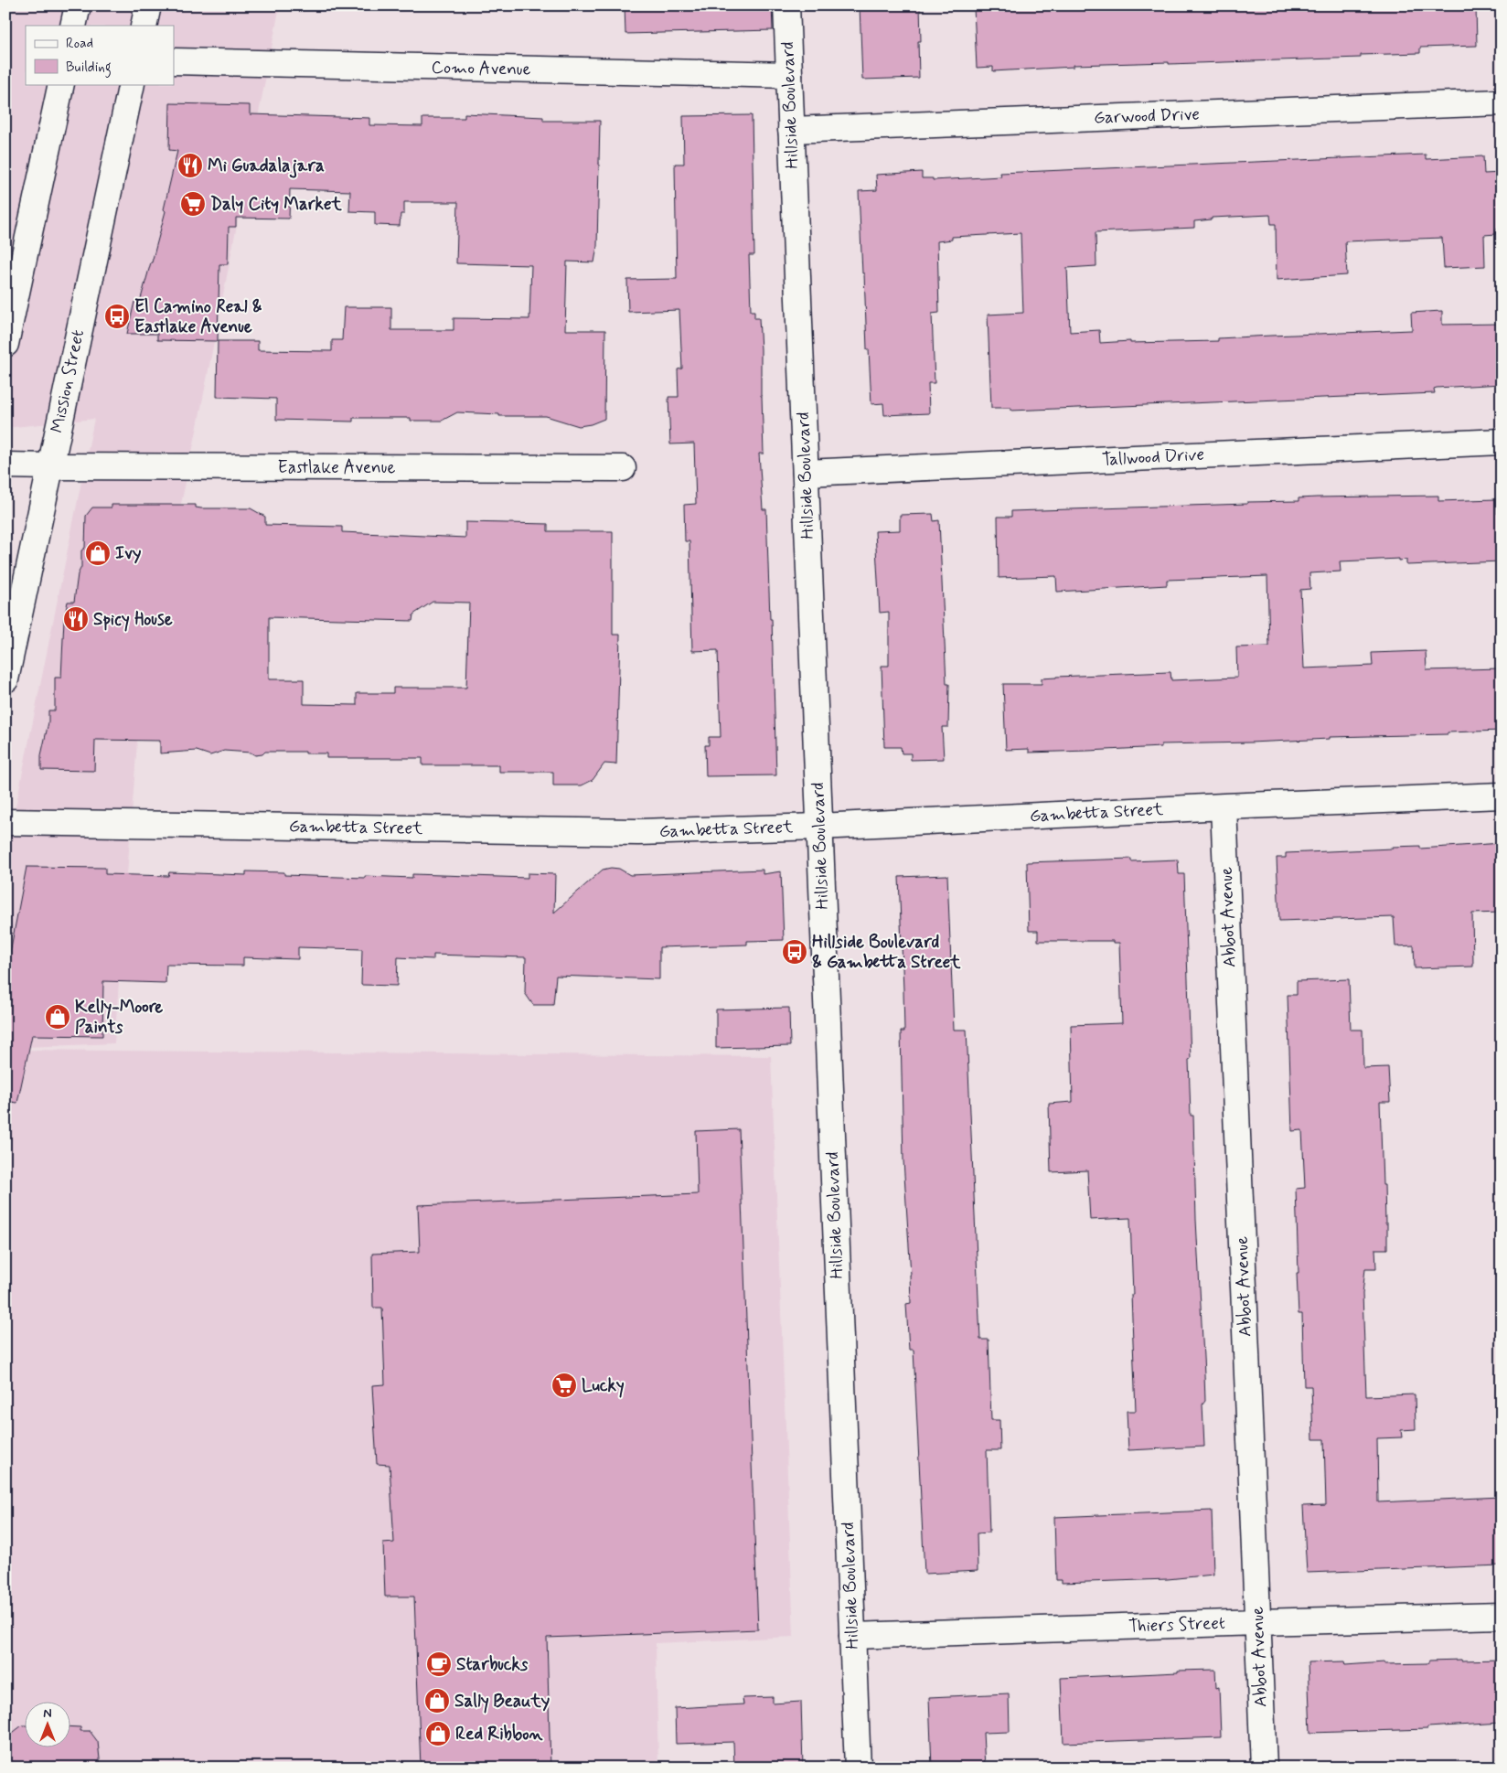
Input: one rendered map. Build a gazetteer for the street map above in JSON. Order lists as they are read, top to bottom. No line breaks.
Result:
{"streets":{"street":["Como Avenue","Hillside Boulevard","Garwood Drive","Mission Street","Tallwood Drive","Eastlake Avenue","Gambetta Street","Abbot Avenue","Thiers Street"]},"crossings":[["Como Avenue","Hillside Boulevard"],["Hillside Boulevard","Garwood Drive"],["Hillside Boulevard","Tallwood Drive"],["Hillside Boulevard","Gambetta Street"],["Hillside Boulevard","Thiers Street"],["Mission Street","Eastlake Avenue"],["Gambetta Street","Abbot Avenue"],["Abbot Avenue","Thiers Street"]],"places":{"restaurant":["Mi Guadalajara","Spicy House"],"supermarket":["Daly City Market","Lucky"],"bus stop":["El Camino Real & Eastlake Avenue","Hillside Boulevard & Gambetta Street"],"shop":["Ivy","Kelly-Moore Paints","Sally Beauty","Red Ribbon"],"cafe":["Starbucks"]},"legend":["Road","Building"],"north":"top"}
